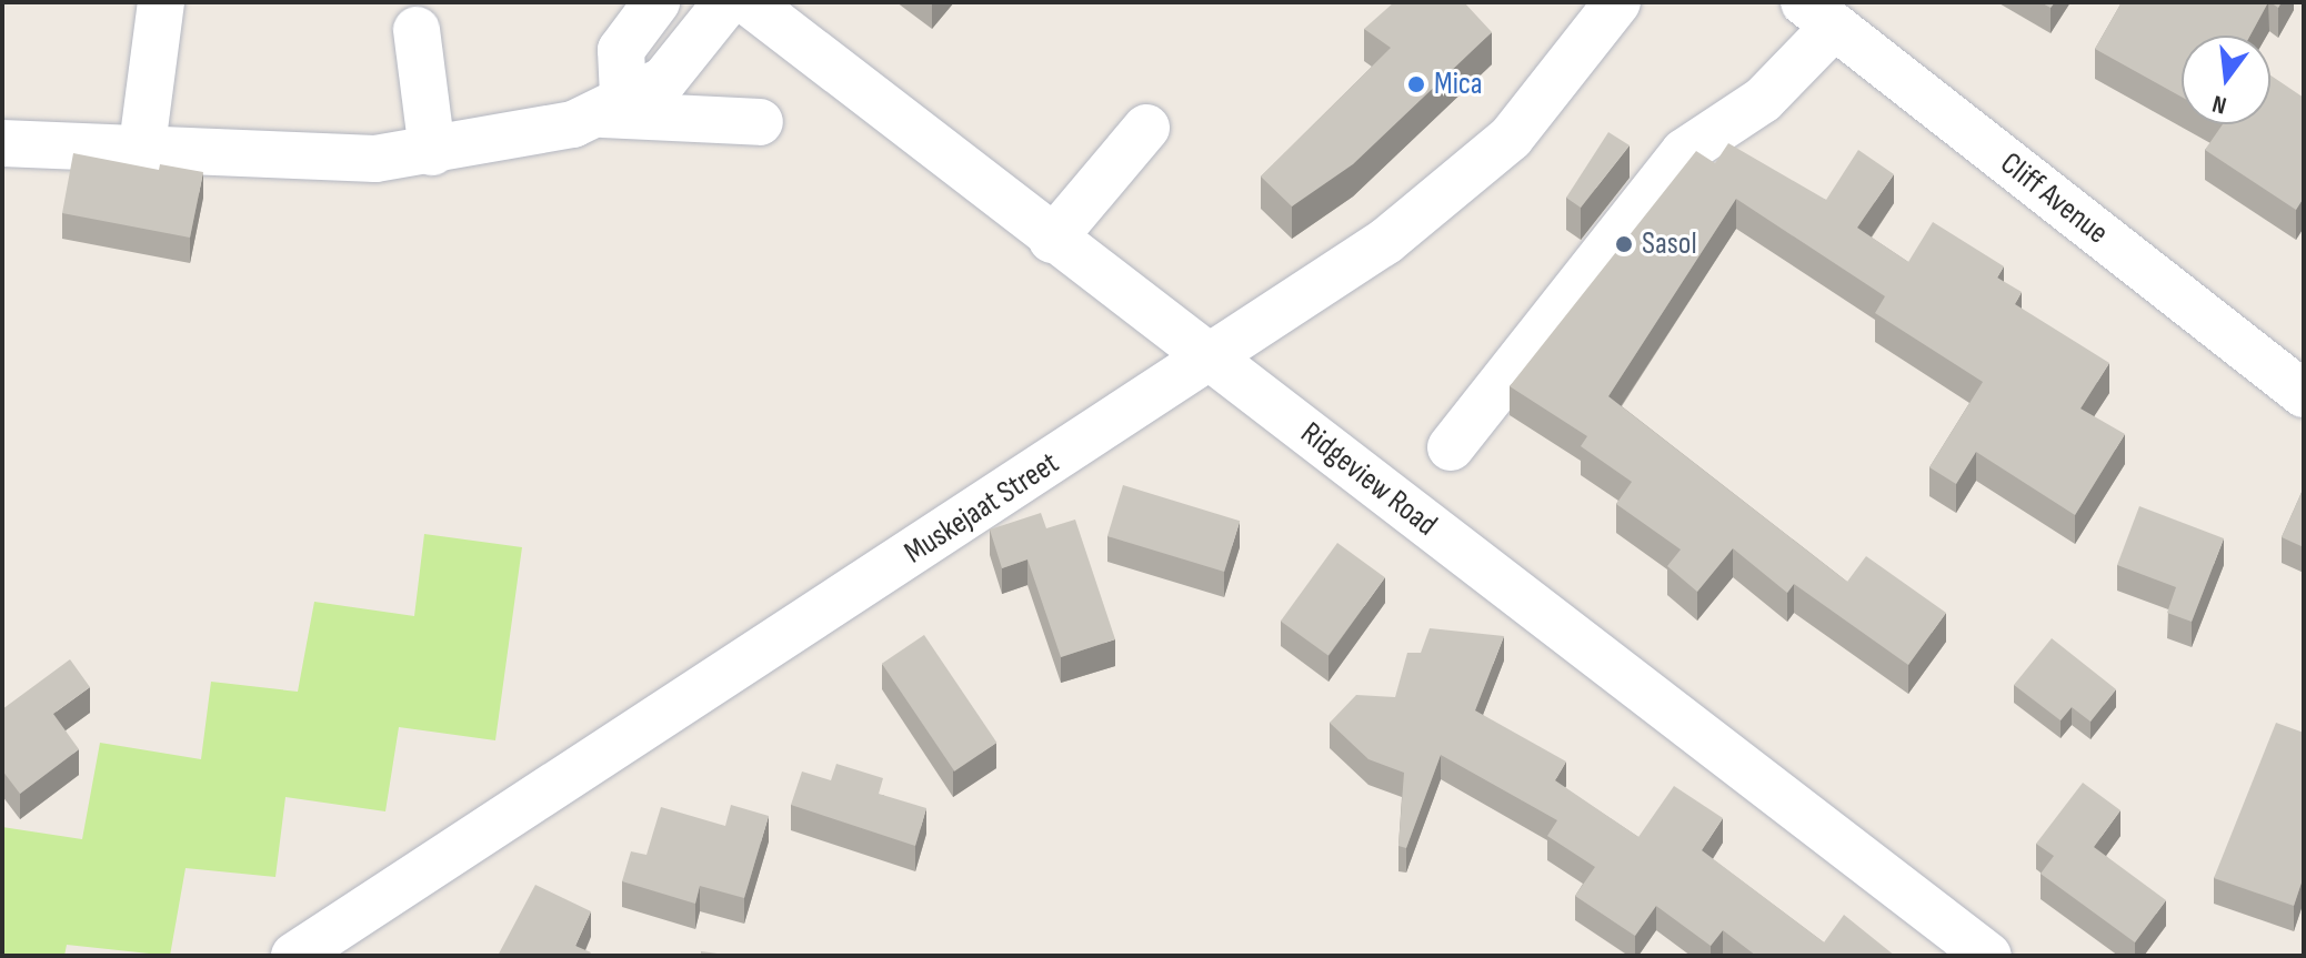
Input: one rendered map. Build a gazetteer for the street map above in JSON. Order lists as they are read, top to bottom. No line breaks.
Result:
{"streets":{"street":["Cliff Avenue","Ridgeview Road","Muskejaat Street"]},"crossings":[["Ridgeview Road","Muskejaat Street"]],"places":["Mica","Sasol"],"north":"bottom"}
